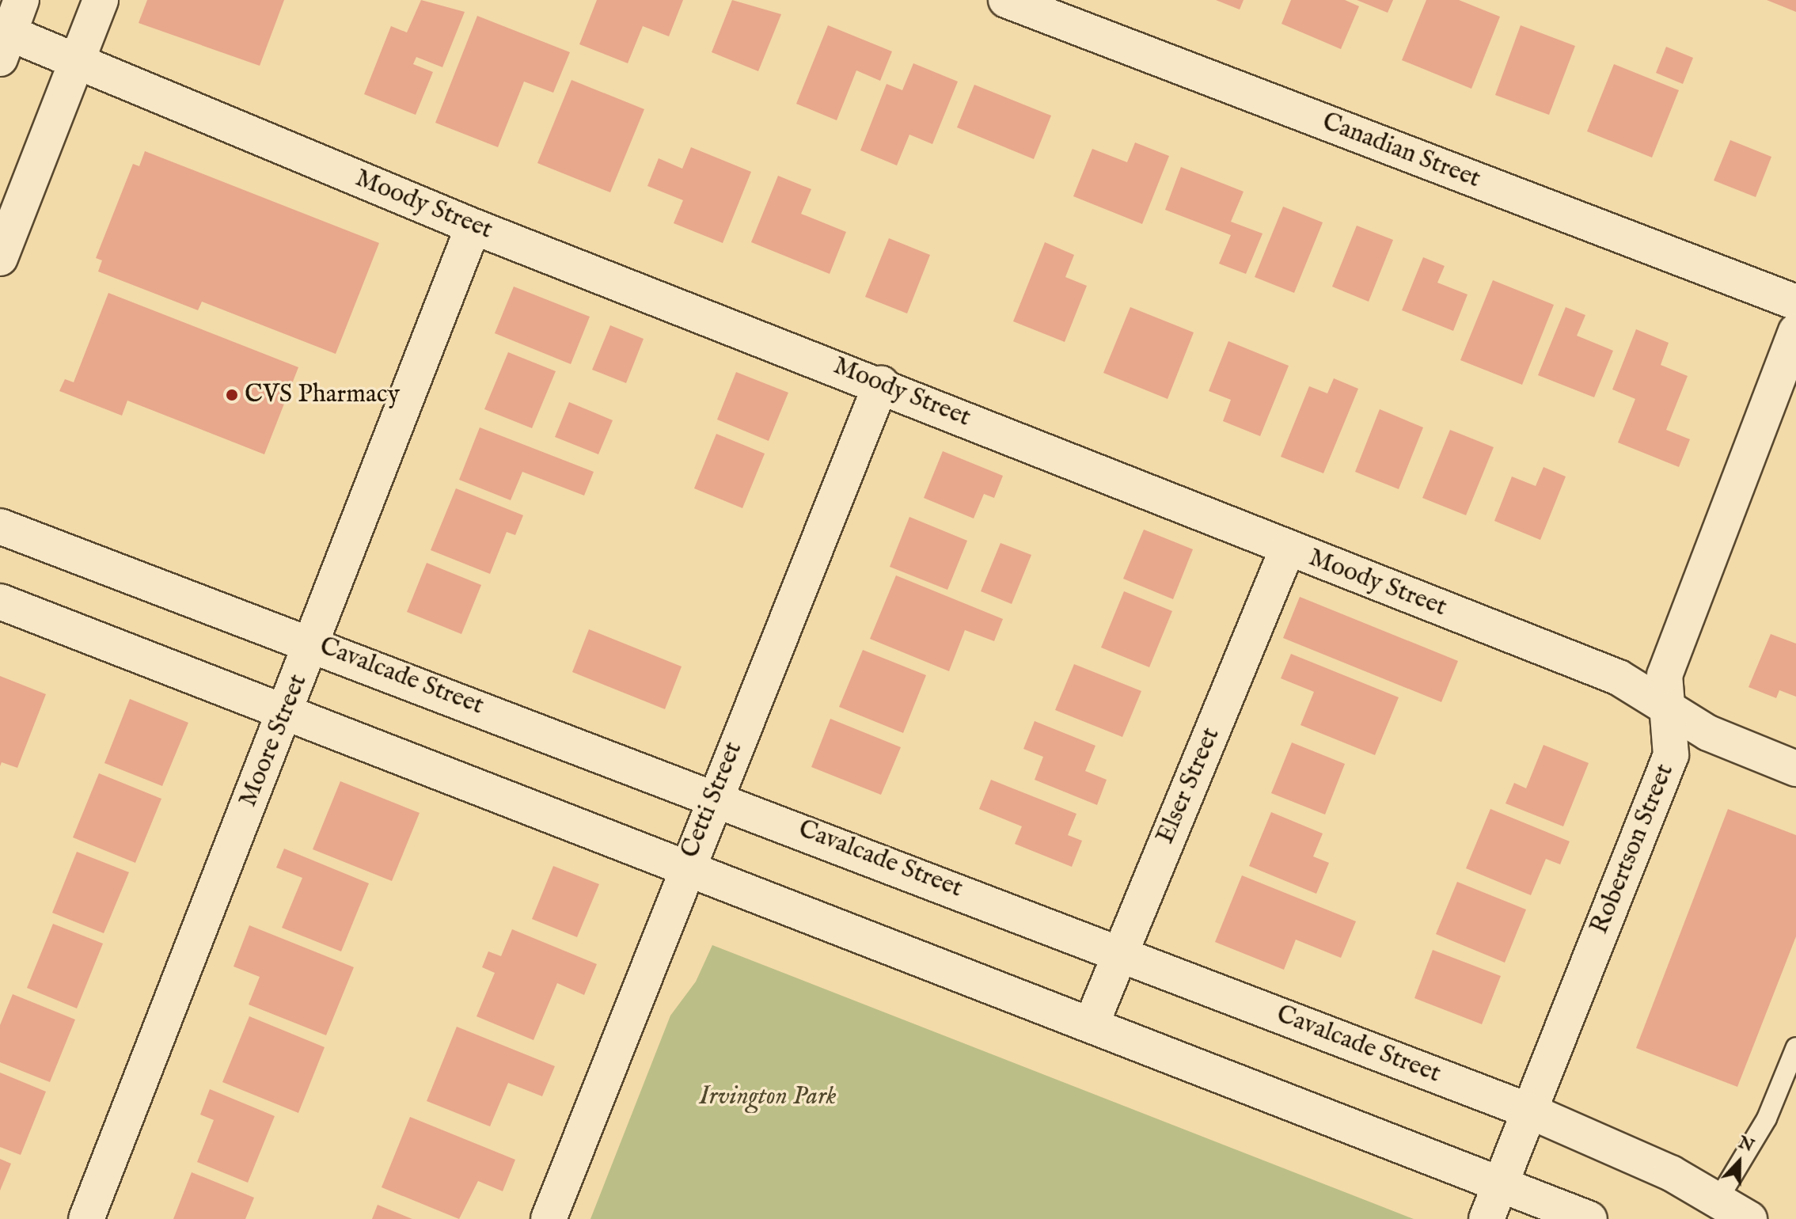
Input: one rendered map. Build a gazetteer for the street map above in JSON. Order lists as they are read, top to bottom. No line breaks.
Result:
{"streets":{"street":["Canadian Street","Moody Street","Cavalcade Street","Moore Street","Elser Street","Cetti Street","Robertson Street"]},"crossings":[["Moody Street","Moore Street"],["Moody Street","Elser Street"],["Moody Street","Cetti Street"],["Moody Street","Robertson Street"],["Cavalcade Street","Moore Street"],["Cavalcade Street","Elser Street"],["Cavalcade Street","Cetti Street"],["Cavalcade Street","Robertson Street"]],"parks":["Irvington Park"],"places":["CVS Pharmacy"],"north":"top"}
